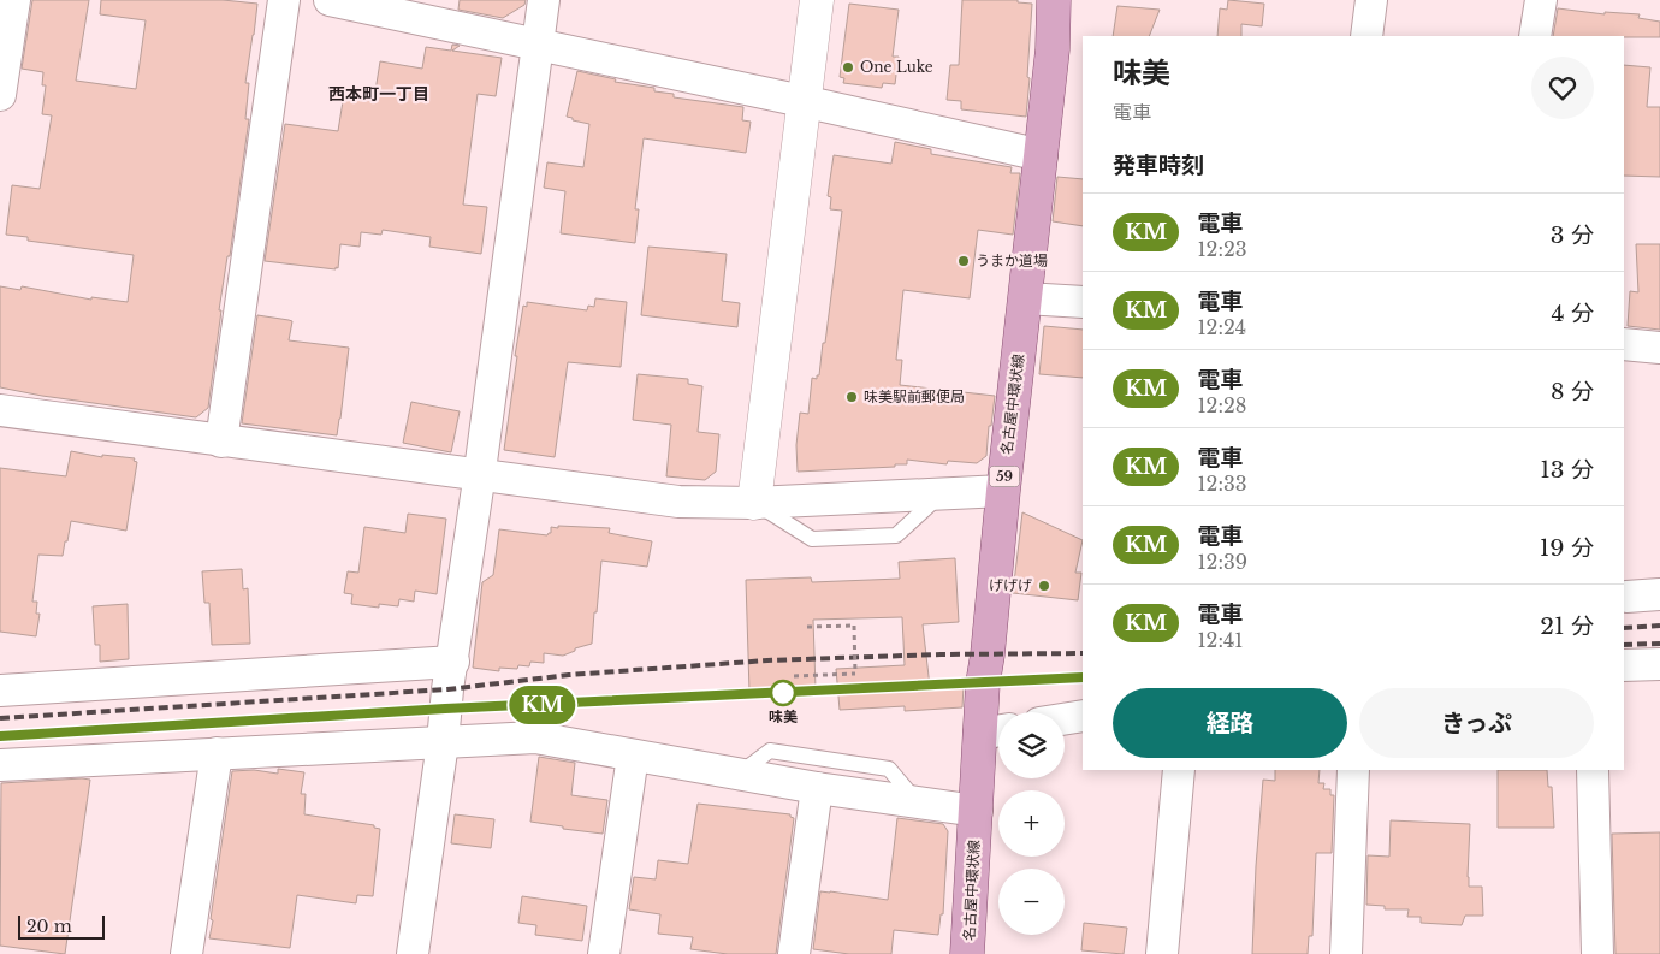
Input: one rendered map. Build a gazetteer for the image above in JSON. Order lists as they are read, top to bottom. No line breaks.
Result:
{"streets":{"main road":["名古屋中環状線","59"]},"districts":["西本町一丁目"],"places":["One Luke","うまか道場","味美駅前郵便局","げげげ","味美"],"scale_bar":"20 m","page":{"on_map":"KM","heading":[["味美","電車"],"発車時刻"],"list":[{"mark":"KM","name":"電車","note":"12:23","value":"3 分"},{"mark":"KM","name":"電車","note":"12:24","value":"4 分"},{"mark":"KM","name":"電車","note":"12:28","value":"8 分"},{"mark":"KM","name":"電車","note":"12:33","value":"13 分"},{"mark":"KM","name":"電車","note":"12:39","value":"19 分"},{"mark":"KM","name":"電車","note":"12:41","value":"21 分"}],"buttons":["経路","きっぷ"],"map_buttons":["+","−"],"scale":"20 m"}}
